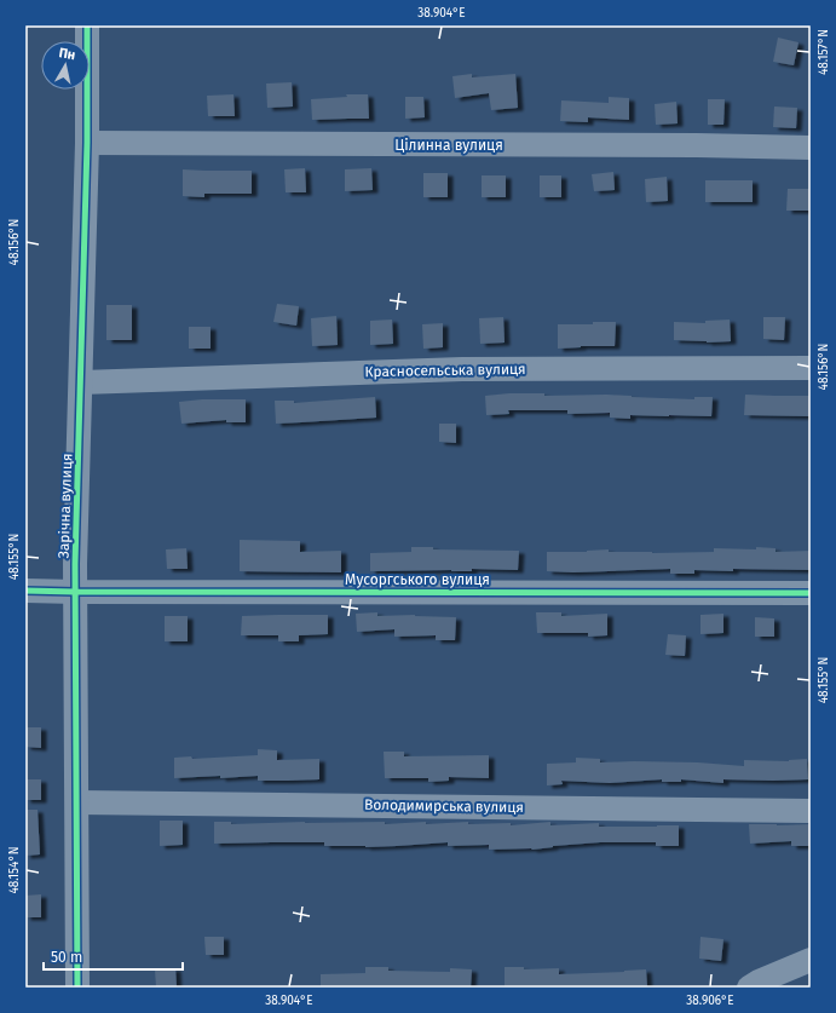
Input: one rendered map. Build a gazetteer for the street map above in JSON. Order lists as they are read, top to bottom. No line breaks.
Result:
{"streets":{"street":["Цілинна вулиця","Красносельська вулиця","Зарічна вулиця","Мусоргського вулиця","Володимирська вулиця"]},"crossings":[["Цілинна вулиця","Зарічна вулиця"],["Красносельська вулиця","Зарічна вулиця"],["Зарічна вулиця","Мусоргського вулиця"],["Зарічна вулиця","Володимирська вулиця"]],"scale_bar":"50 m","north":"top","coordinates":["38.904°E","48.157°N","48.156°N","48.155°N","48.154°N","38.906°E"]}
